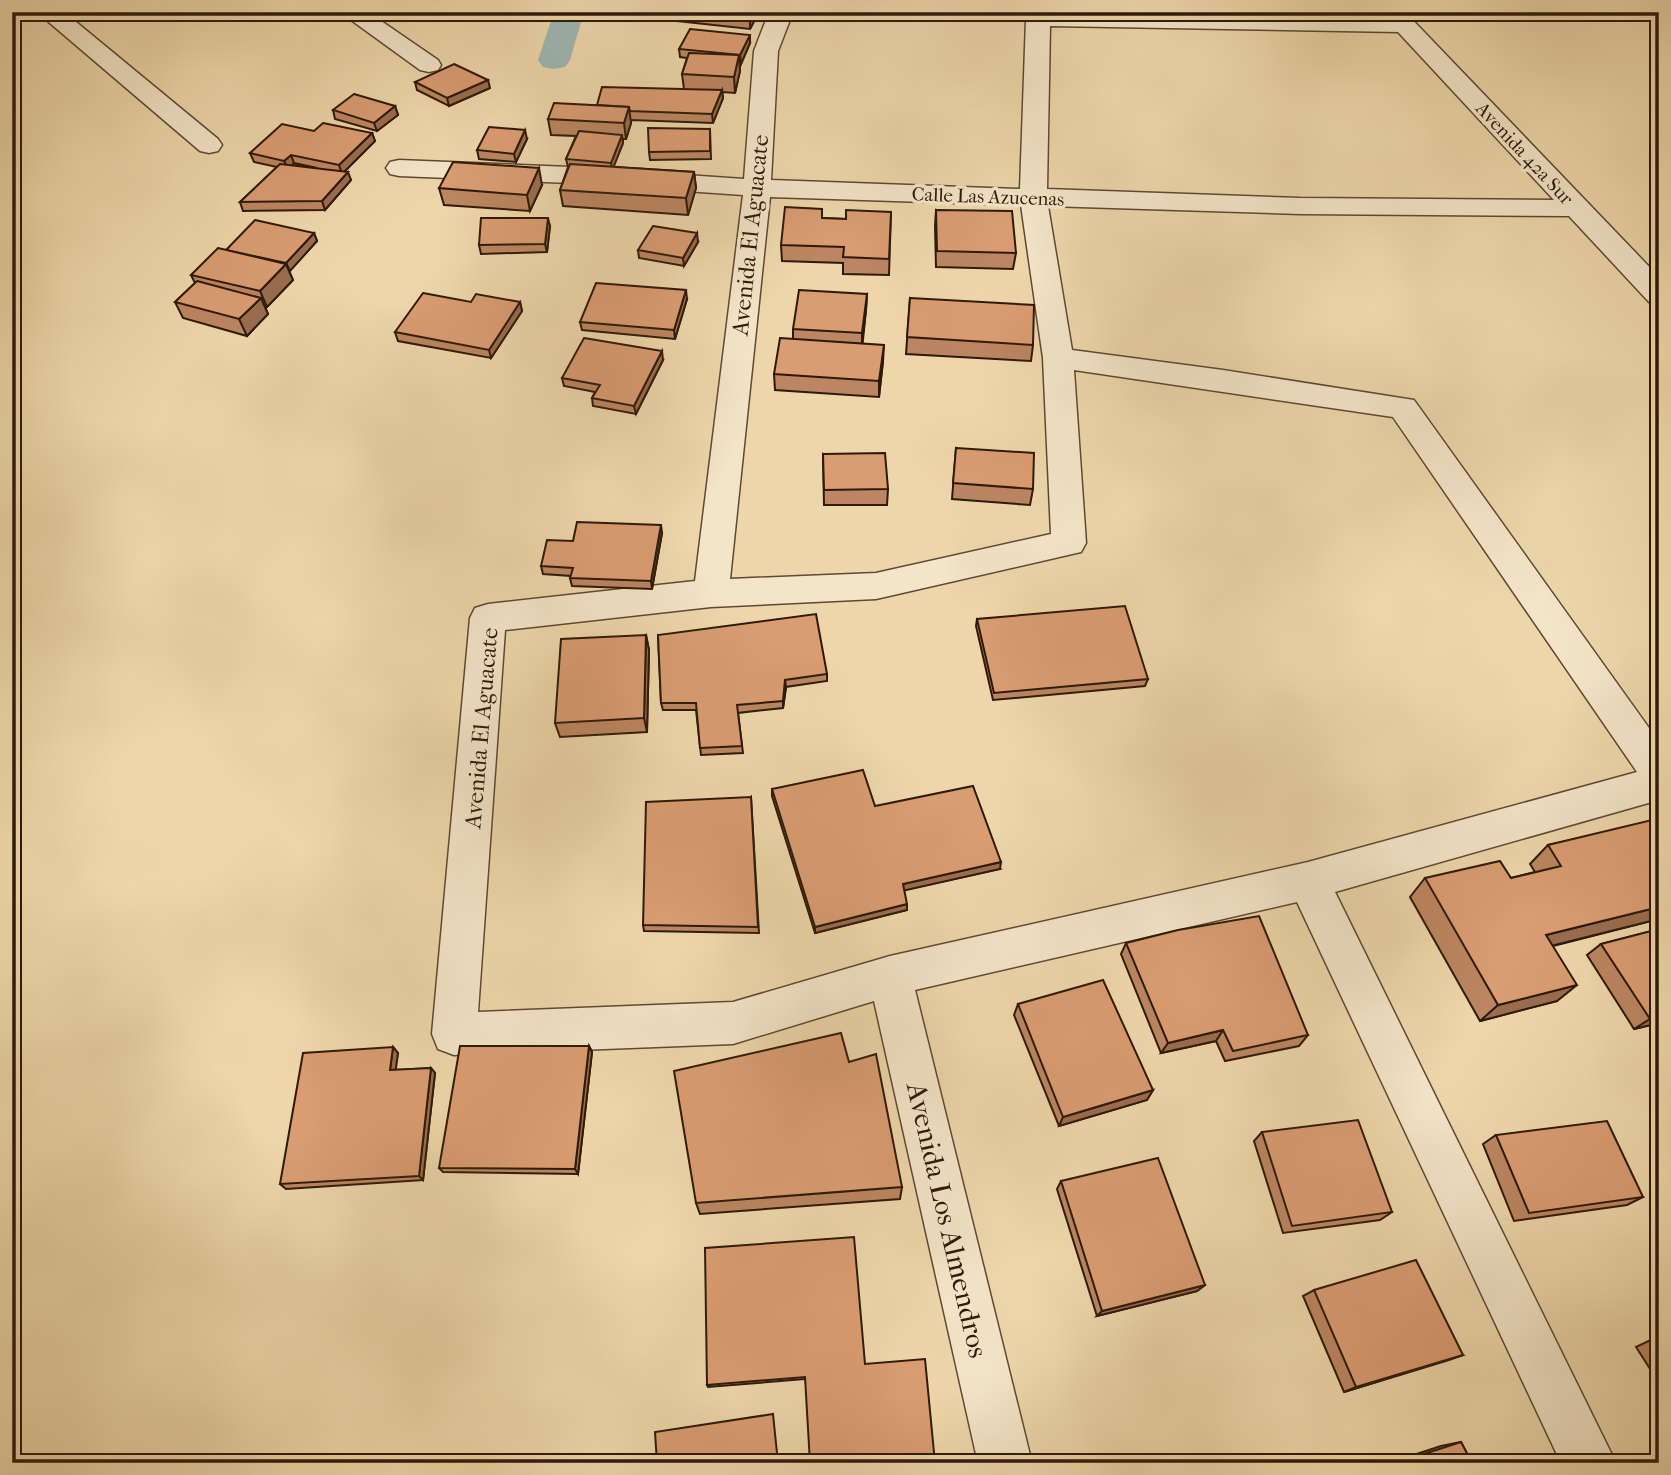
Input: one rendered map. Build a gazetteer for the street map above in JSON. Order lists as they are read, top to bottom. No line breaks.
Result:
{"streets":{"street":["Avenida 42a Sur","Calle Las Azucenas","Avenida El Aguacate","Avenida Los Almendros"]},"crossings":[["Avenida 42a Sur","Calle Las Azucenas"],["Calle Las Azucenas","Avenida El Aguacate"],["Avenida El Aguacate","Avenida Los Almendros"]]}
